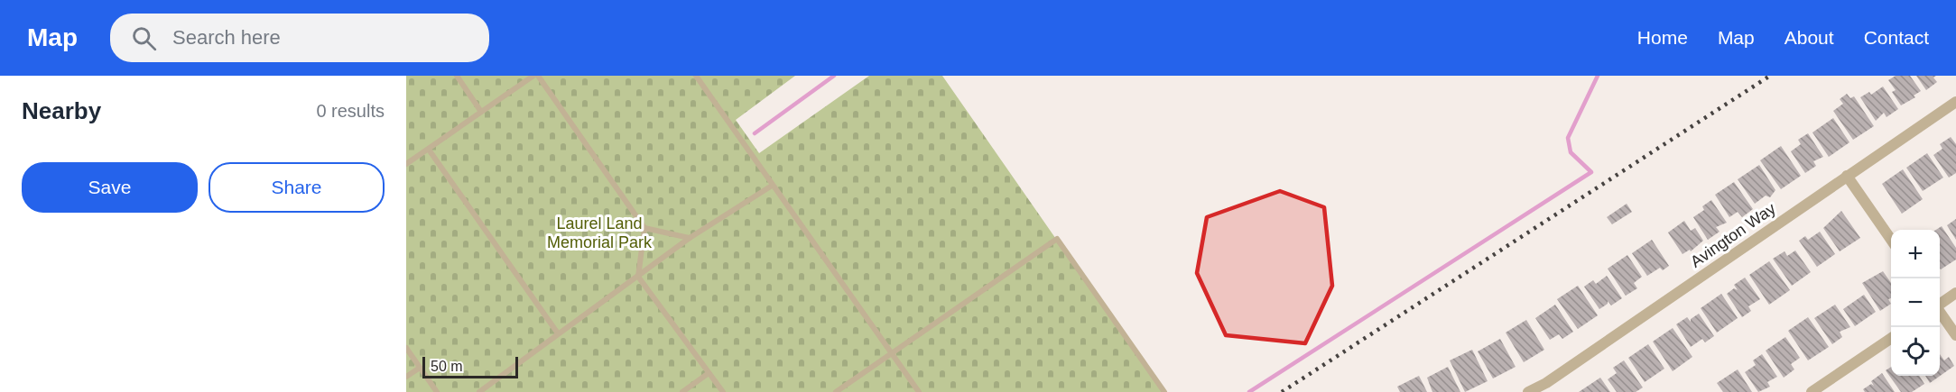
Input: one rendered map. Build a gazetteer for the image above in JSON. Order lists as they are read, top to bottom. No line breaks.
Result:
{"streets":{"street":["Avington Way"]},"parks":["Laurel Land Memorial Park"],"scale_bar":"50 m","page":{"header":"Map","search":"Search here","nav":["Home","Map","About","Contact"],"heading":["Nearby","0 results"],"buttons":["Save","Share"],"map_buttons":["+","−"],"scale":"50 m"}}
